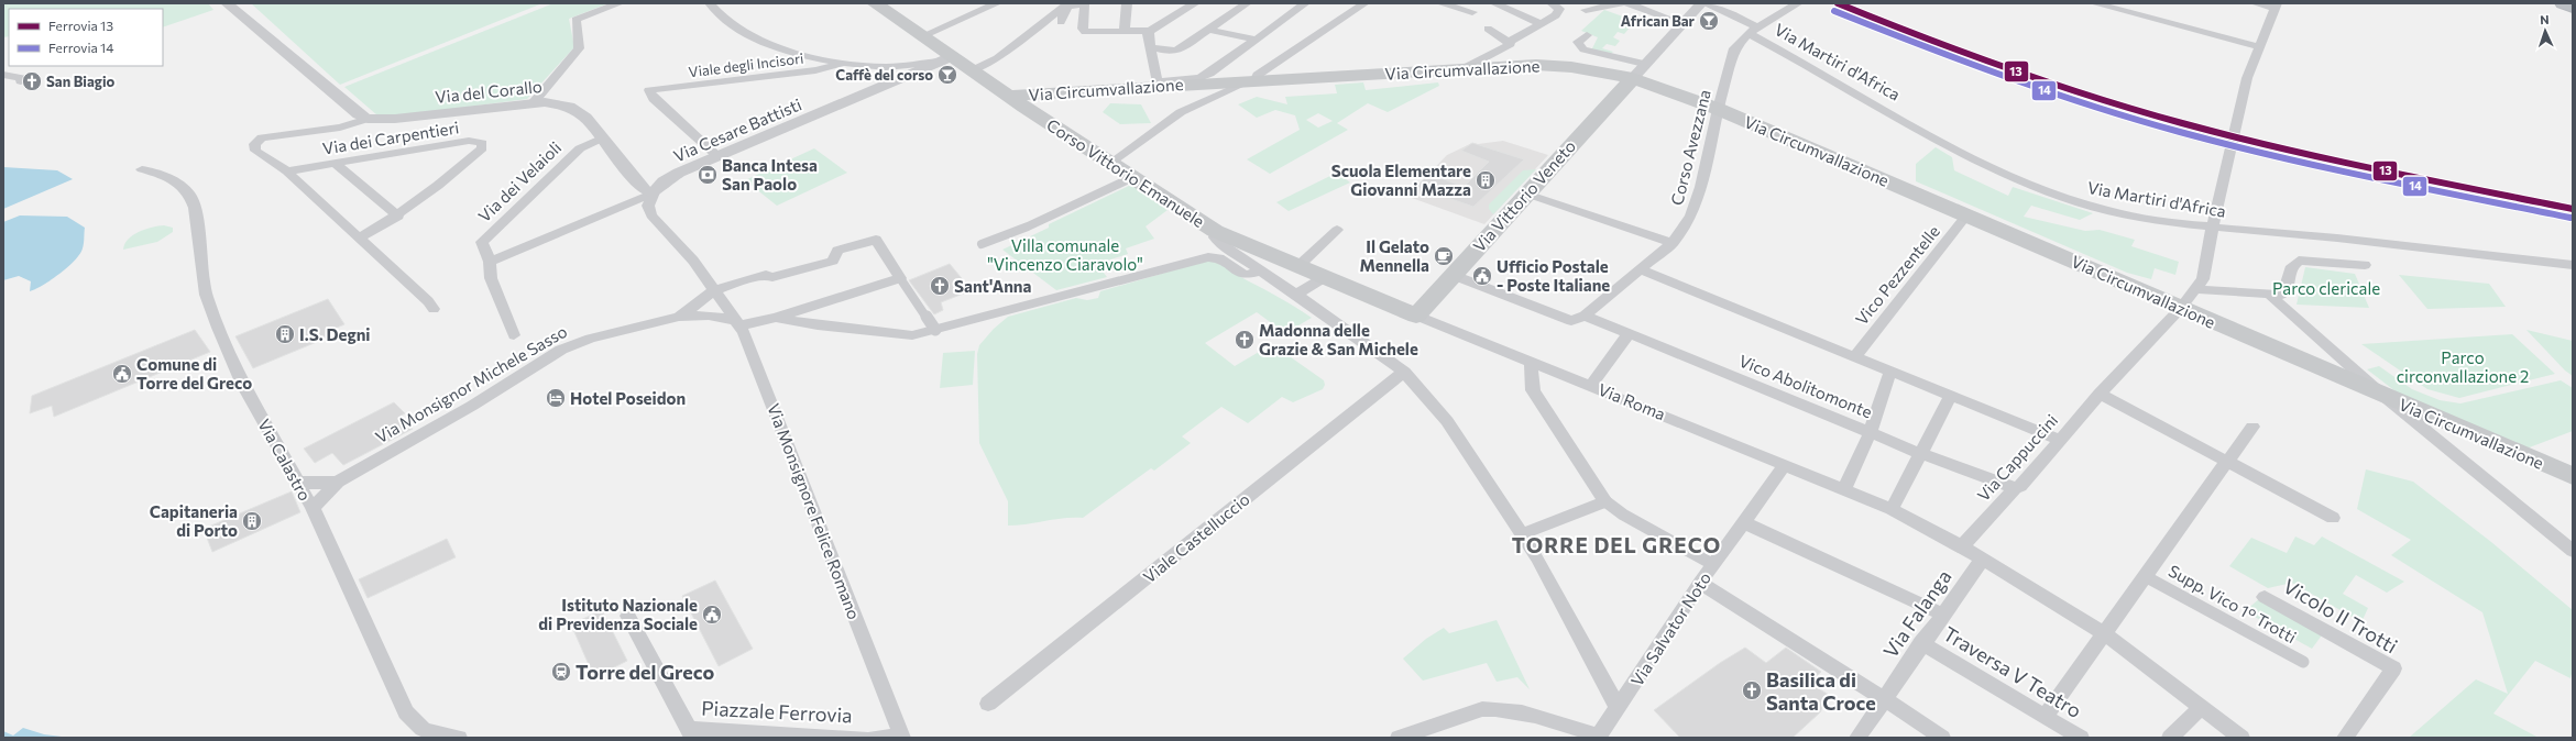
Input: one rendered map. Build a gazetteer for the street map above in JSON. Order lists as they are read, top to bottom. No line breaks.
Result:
{"streets":{"main road":["Via Circumvallazione","Corso Vittorio Emanuele","Via Vittorio Veneto","Via Roma"],"street":["Via Martiri d'Africa","Viale degli Incisori","Via del Corallo","Via Cesare Battisti","Via dei Carpentieri","Corso Avezzana","Via dei Velaioli","Vico Pezzentelle","Via Monsignor Michele Sasso","Vico Abolitomonte","Via Cappuccini","Via Calastro","Via Monsignore Felice Romano","Viale Castelluccio","Supp. Vico 1° Trotti","Via Falanga","Vicolo II Trotti","Via Salvator Noto","Traversa V Teatro","Piazzale Ferrovia"]},"crossings":[["Via Martiri d'Africa","Corso Avezzana"],["Via Martiri d'Africa","Via Cappuccini"],["Viale degli Incisori","Via Cesare Battisti"],["Via Circumvallazione","Corso Avezzana"],["Via Circumvallazione","Corso Vittorio Emanuele"],["Via Circumvallazione","Via Vittorio Veneto"],["Via Circumvallazione","Vico Pezzentelle"],["Via Circumvallazione","Via Cappuccini"],["Via del Corallo","Via Cesare Battisti"],["Via del Corallo","Via dei Carpentieri"],["Via del Corallo","Via dei Velaioli"],["Via Cesare Battisti","Corso Vittorio Emanuele"],["Corso Avezzana","Vico Abolitomonte"],["Corso Vittorio Emanuele","Via Roma"],["Via Vittorio Veneto","Via Roma"],["Via Monsignor Michele Sasso","Via Calastro"],["Via Monsignor Michele Sasso","Via Monsignore Felice Romano"],["Vico Abolitomonte","Via Cappuccini"],["Via Roma","Via Cappuccini"],["Via Roma","Via Falanga"],["Via Roma","Via Salvator Noto"],["Via Monsignore Felice Romano","Piazzale Ferrovia"],["Via Falanga","Traversa V Teatro"]],"districts":["TORRE DEL GRECO"],"parks":["Villa comunale \"Vincenzo Ciaravolo\"","Parco clericale","Parco circonvallazione 2"],"places":{"bar":["African Bar","Caffè del corso"],"church":["San Biagio","Sant'Anna","Madonna delle Grazie & San Michele","Basilica di Santa Croce"],"bank":["Banca Intesa San Paolo"],"building":["Scuola Elementare Giovanni Mazza","I.S. Degni","Capitaneria di Porto"],"cafe":["Il Gelato Mennella"],"public building":["Ufficio Postale - Poste Italiane","Comune di Torre del Greco","Istituto Nazionale di Previdenza Sociale"],"hotel":["Hotel Poseidon"],"station":["Torre del Greco"]},"lines":["rail line 13","rail line 14"],"legend":["Ferrovia 13","Ferrovia 14"],"north":"top"}
